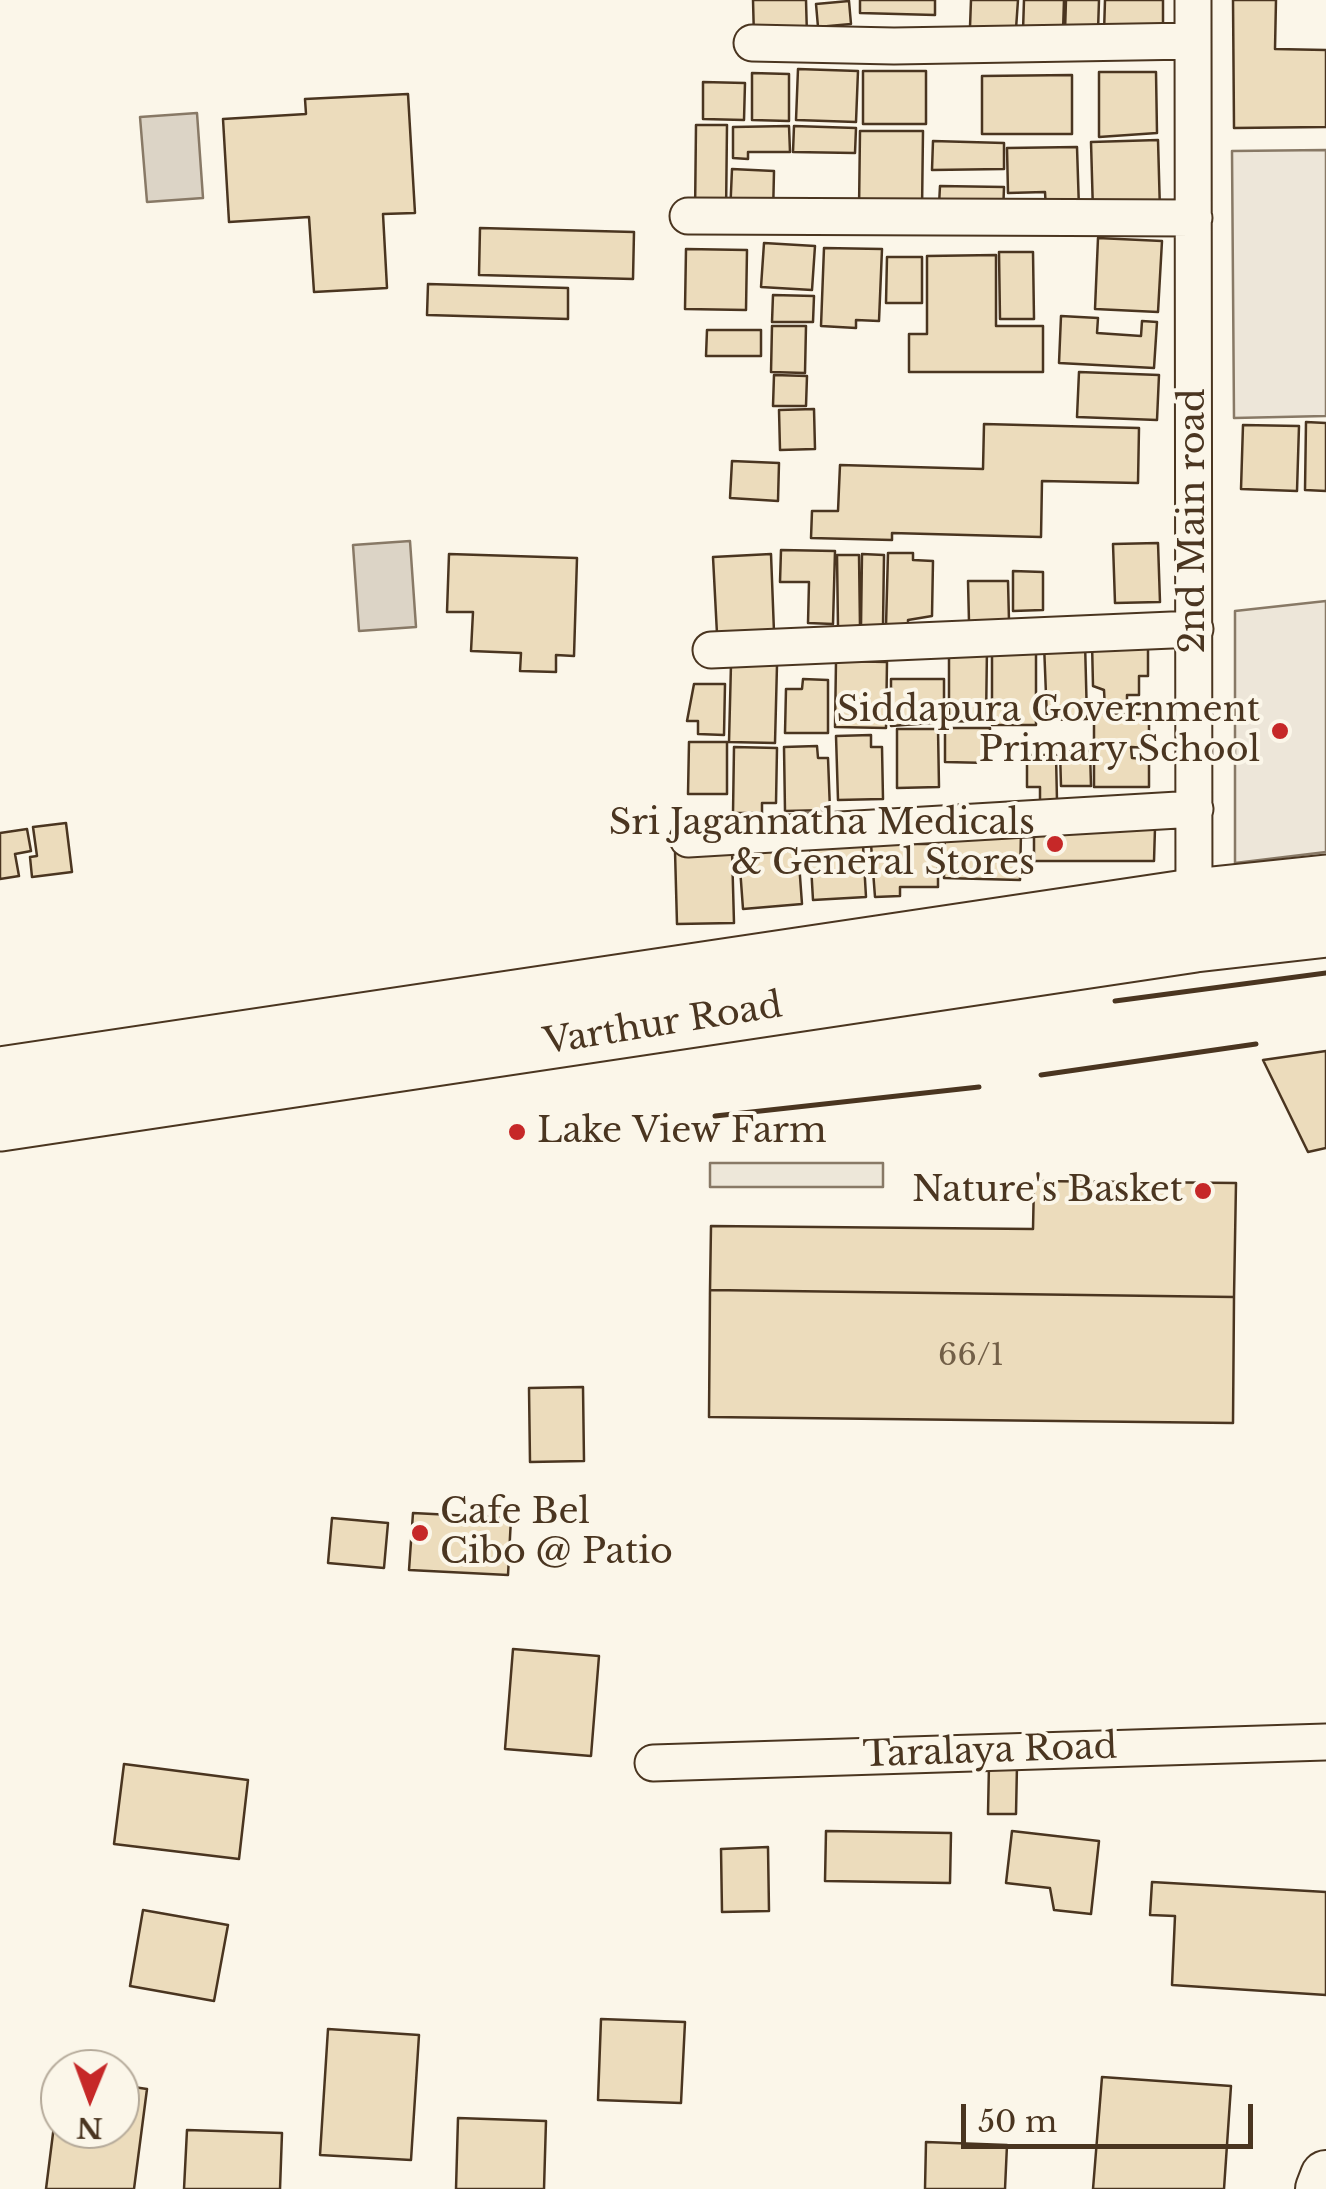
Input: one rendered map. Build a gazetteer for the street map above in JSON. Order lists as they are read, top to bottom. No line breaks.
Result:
{"streets":{"main road":["Varthur Road"],"street":["2nd Main road","Taralaya Road"]},"crossings":[["2nd Main road","Varthur Road"]],"places":["Siddapura Government Primary School","Sri Jagannatha Medicals & General Stores","Lake View Farm","Nature's Basket","Cafe Bel Cibo @ Patio"],"house_numbers":["66/1"],"scale_bar":"50 m","north":"bottom"}
